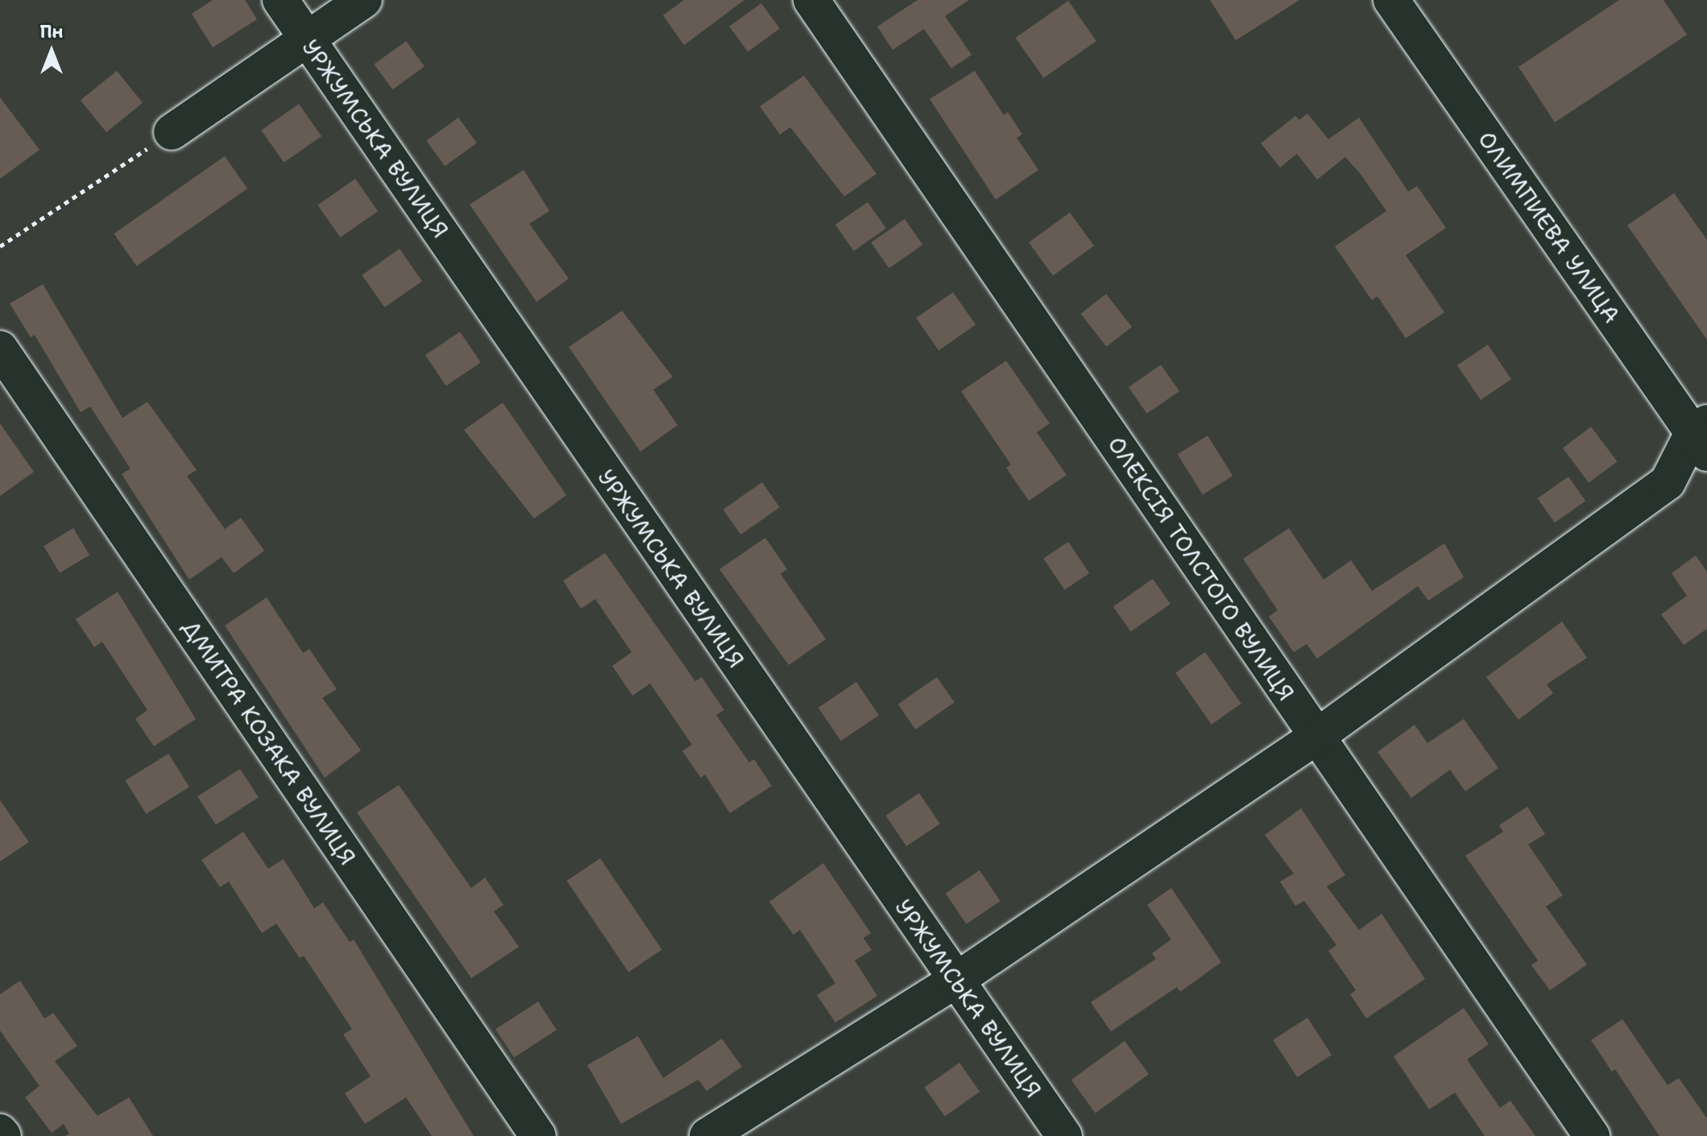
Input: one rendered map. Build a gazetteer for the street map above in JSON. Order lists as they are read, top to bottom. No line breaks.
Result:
{"streets":{"street":["УРЖУМСЬКА ВУЛИЦЯ","ОЛИМПИЕВА УЛИЦА","ОЛЕКСІЯ ТОЛСТОГО ВУЛИЦЯ","ДМИТРА КОЗАКА ВУЛИЦЯ"]},"north":"top"}
